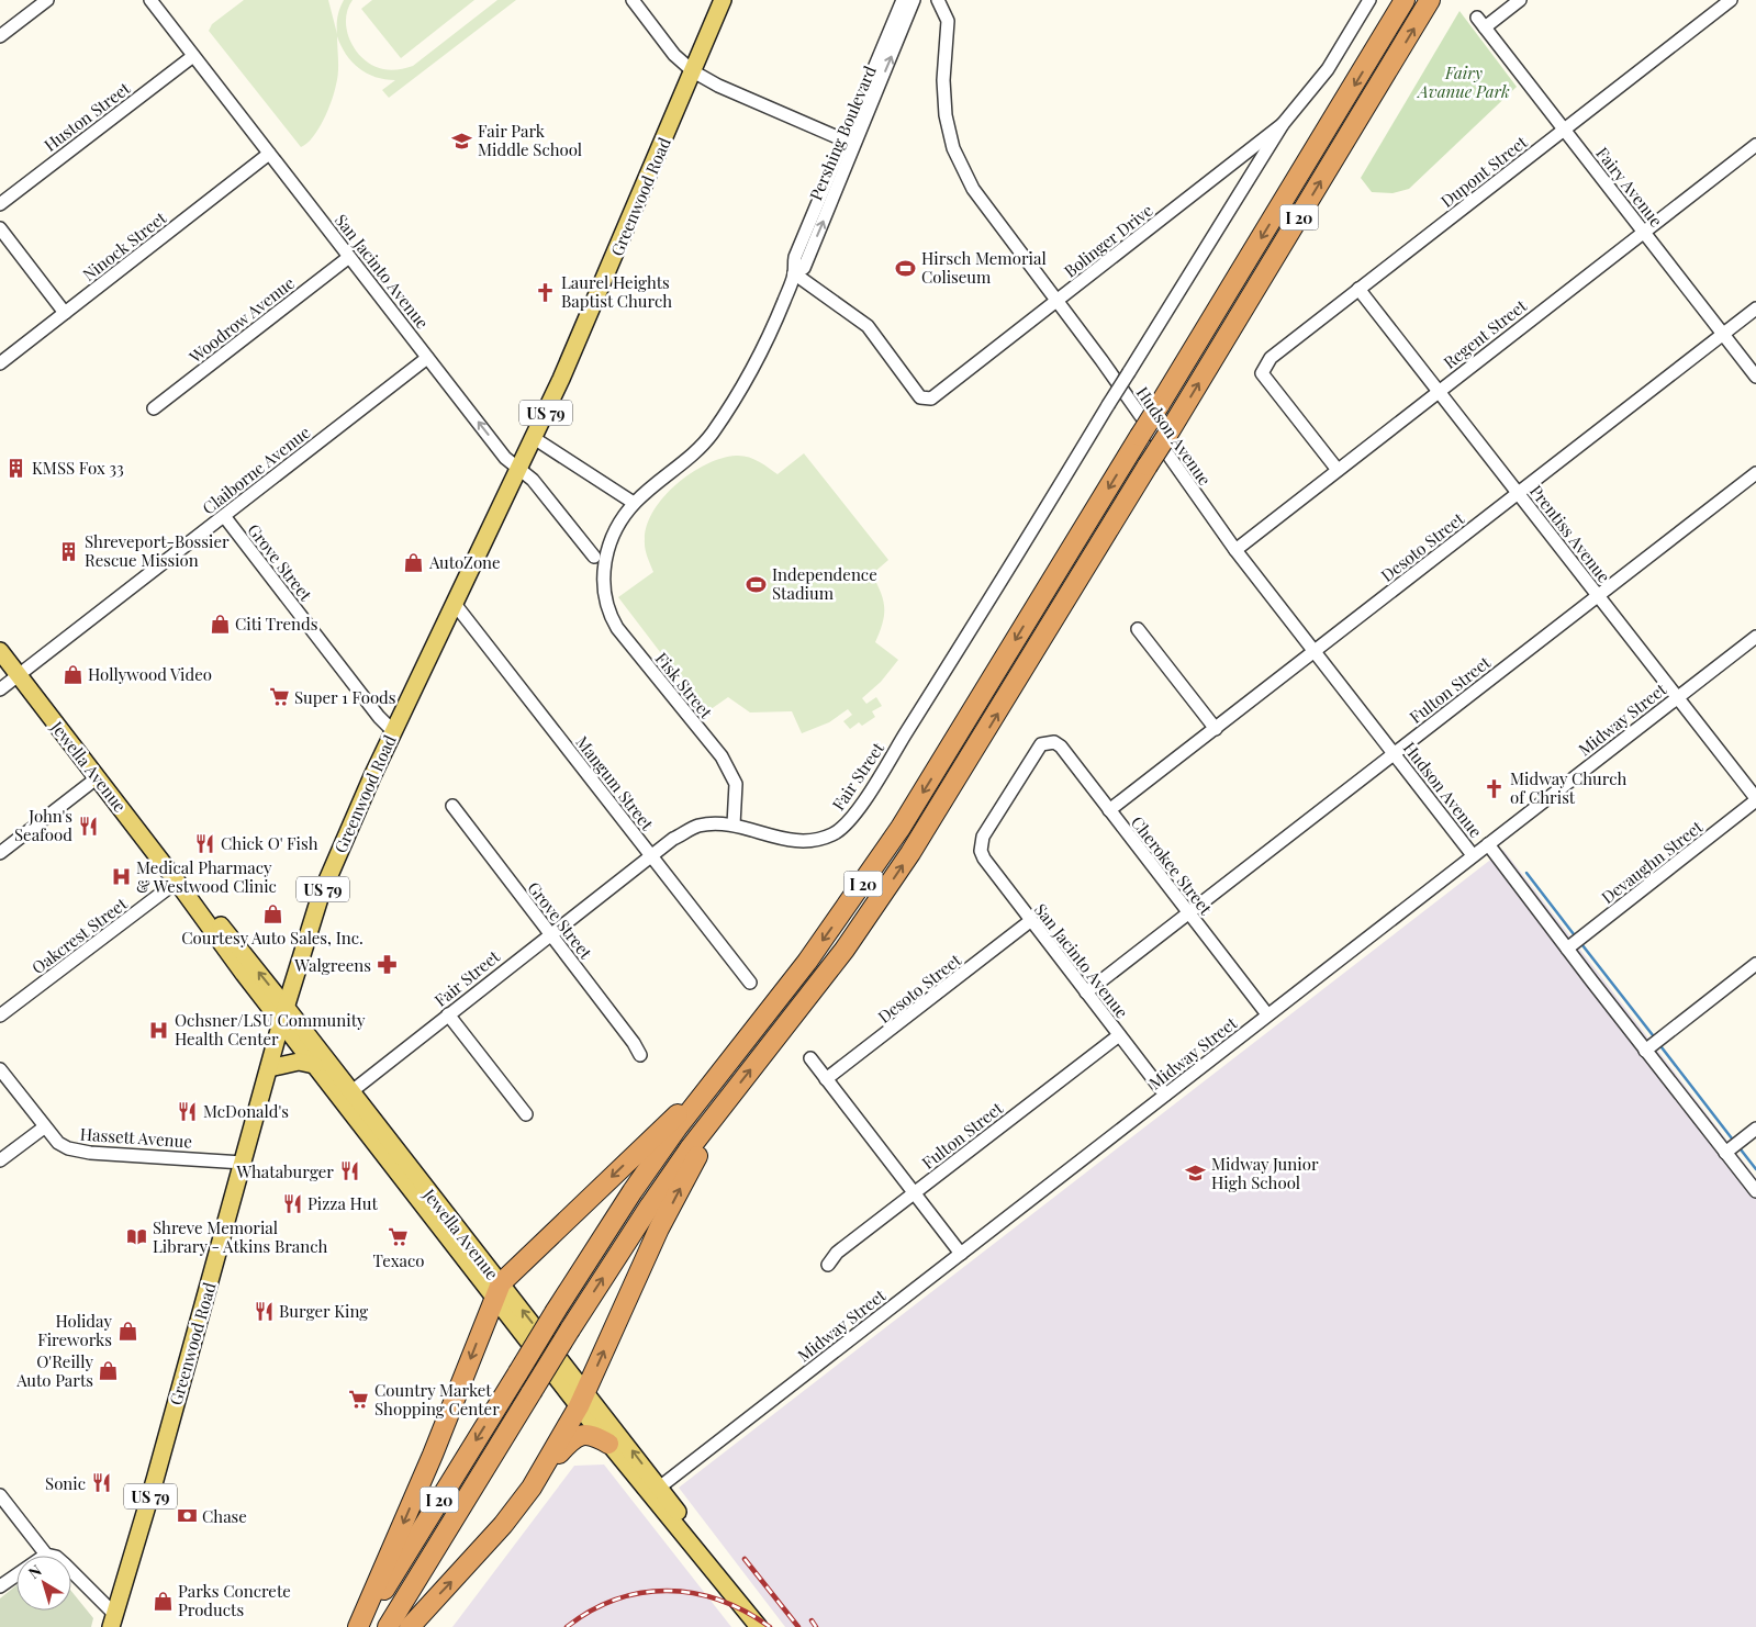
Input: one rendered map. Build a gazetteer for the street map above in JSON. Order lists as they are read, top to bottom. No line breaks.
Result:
{"streets":{"highway":["I 20"],"main road":["Greenwood Road","US 79","Jewella Avenue"],"street":["Huston Street","Pershing Boulevard","Dupont Street","Fairy Avenue","Bolinger Drive","Ninock Street","San Jacinto Avenue","Woodrow Avenue","Regent Street","Hudson Avenue","Claiborne Avenue","Prentiss Avenue","Desoto Street","Grove Street","Fisk Street","Fulton Street","Midway Street","Fair Street","Mangum Street","Devaughn Street","Cherokee Street","Oakcrest Street","Hassett Avenue"]},"crossings":[["Huston Street","San Jacinto Avenue"],["Pershing Boulevard","Bolinger Drive"],["Pershing Boulevard","Fisk Street"],["Dupont Street","Fairy Avenue"],["Dupont Street","Regent Street"],["Dupont Street","Prentiss Avenue"],["Fairy Avenue","Regent Street"],["Fairy Avenue","Desoto Street"],["Greenwood Road","San Jacinto Avenue"],["Greenwood Road","Grove Street"],["Greenwood Road","Jewella Avenue"],["Greenwood Road","Mangum Street"],["Greenwood Road","Hassett Avenue"],["Bolinger Drive","Hudson Avenue"],["Bolinger Drive","Fair Street"],["Ninock Street","San Jacinto Avenue"],["San Jacinto Avenue","Woodrow Avenue"],["San Jacinto Avenue","Claiborne Avenue"],["San Jacinto Avenue","Desoto Street"],["San Jacinto Avenue","Fulton Street"],["San Jacinto Avenue","Midway Street"],["San Jacinto Avenue","Cherokee Street"],["Regent Street","Hudson Avenue"],["Regent Street","Prentiss Avenue"],["Hudson Avenue","Desoto Street"],["Hudson Avenue","Fulton Street"],["Hudson Avenue","Midway Street"],["Hudson Avenue","Devaughn Street"],["Claiborne Avenue","Grove Street"],["Claiborne Avenue","Jewella Avenue"],["Prentiss Avenue","Desoto Street"],["Prentiss Avenue","Fulton Street"],["Prentiss Avenue","Midway Street"],["Prentiss Avenue","Devaughn Street"],["Desoto Street","Cherokee Street"],["Grove Street","Fair Street"],["Fisk Street","Fair Street"],["Fulton Street","Cherokee Street"],["Midway Street","Jewella Avenue"],["Midway Street","Cherokee Street"],["Jewella Avenue","Fair Street"],["Jewella Avenue","Oakcrest Street"],["Fair Street","Mangum Street"]],"parks":["Fairy Avanue Park"],"places":{"school or university":["Fair Park Middle School","Midway Junior High School"],"sports":["Hirsch Memorial Coliseum","Independence Stadium"],"church":["Laurel Heights Baptist Church","Midway Church of Christ"],"building":["KMSS Fox 33","Shreveport-Bossier Rescue Mission"],"shop":["AutoZone","Citi Trends","Hollywood Video","Courtesy Auto Sales, Inc.","Holiday Fireworks","O'Reilly Auto Parts","Parks Concrete Products"],"supermarket":["Super 1 Foods","Texaco","Country Market Shopping Center"],"restaurant":["John's Seafood","Chick O' Fish","McDonald's","Whataburger","Pizza Hut","Burger King","Sonic"],"hospital":["Medical Pharmacy & Westwood Clinic","Ochsner/LSU Community Health Center"],"pharmacy":["Walgreens"],"library":["Shreve Memorial Library - Atkins Branch"],"bank":["Chase"]},"north":"top left"}
